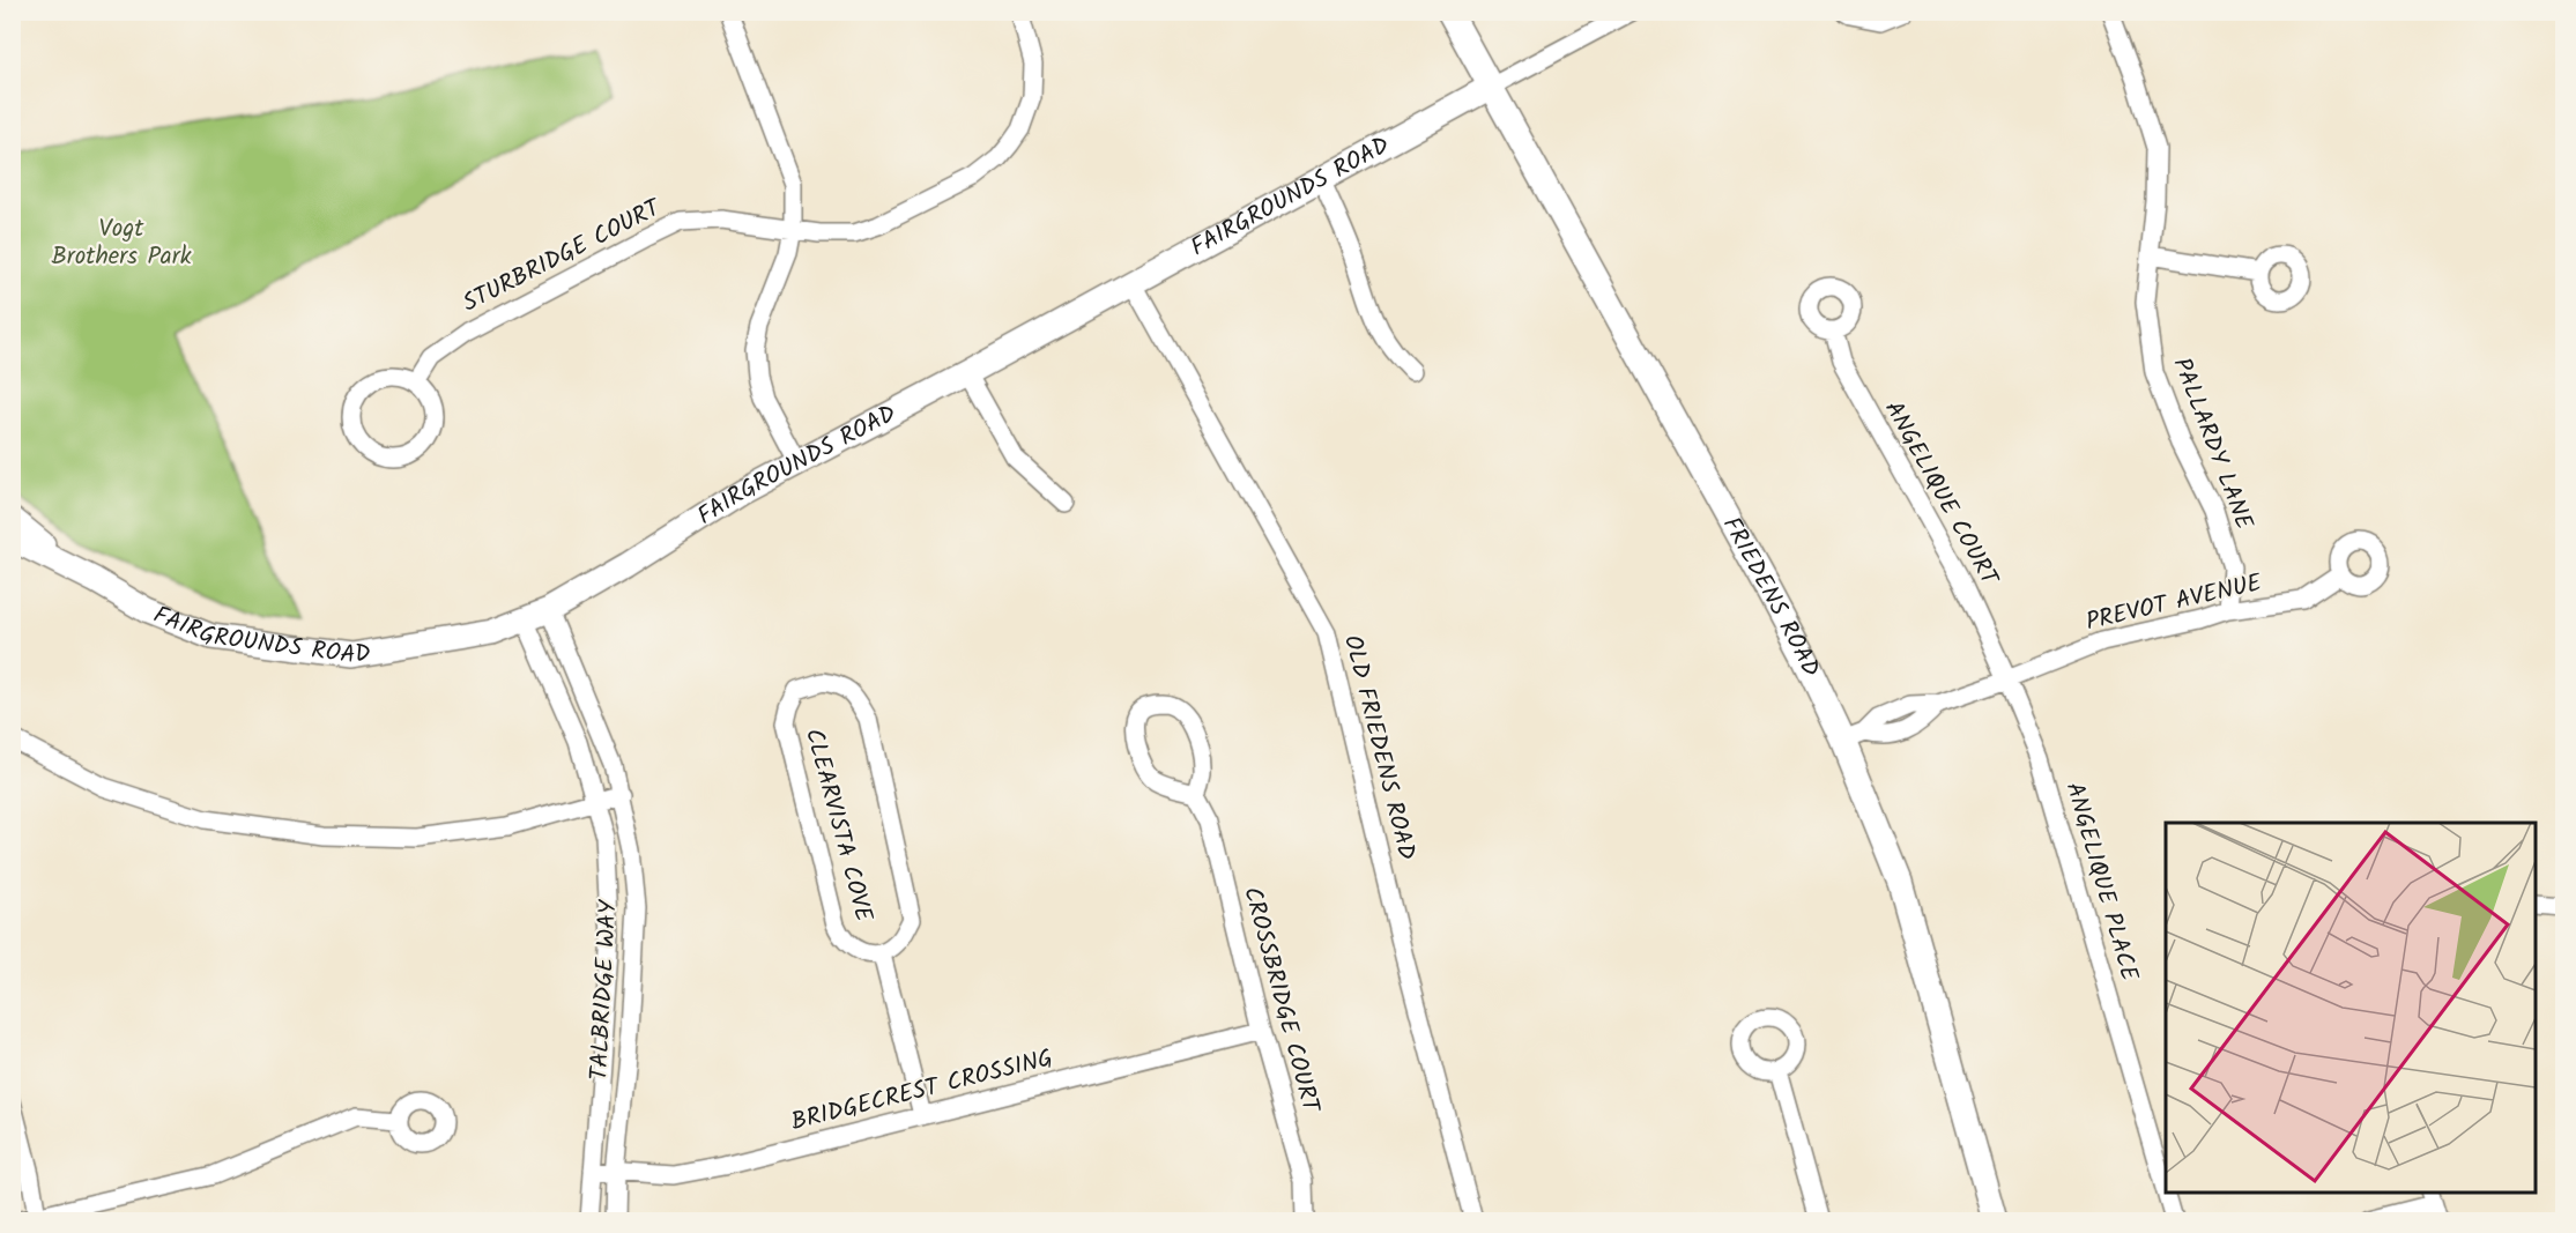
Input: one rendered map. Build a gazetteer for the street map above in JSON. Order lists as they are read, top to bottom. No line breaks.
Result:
{"streets":{"street":["FAIRGROUNDS ROAD","STURBRIDGE COURT","PALLARDY LANE","ANGELIQUE COURT","FRIEDENS ROAD","PREVOT AVENUE","OLD FRIEDENS ROAD","CLEARVISTA COVE","ANGELIQUE PLACE","TALBRIDGE WAY","CROSSBRIDGE COURT","BRIDGECREST CROSSING"]},"crossings":[["FAIRGROUNDS ROAD","FRIEDENS ROAD"],["FAIRGROUNDS ROAD","OLD FRIEDENS ROAD"],["FAIRGROUNDS ROAD","TALBRIDGE WAY"],["PALLARDY LANE","PREVOT AVENUE"],["ANGELIQUE COURT","PREVOT AVENUE"],["ANGELIQUE COURT","ANGELIQUE PLACE"],["FRIEDENS ROAD","PREVOT AVENUE"],["PREVOT AVENUE","ANGELIQUE PLACE"],["TALBRIDGE WAY","BRIDGECREST CROSSING"],["CROSSBRIDGE COURT","BRIDGECREST CROSSING"]],"parks":["Vogt Brothers Park"]}
